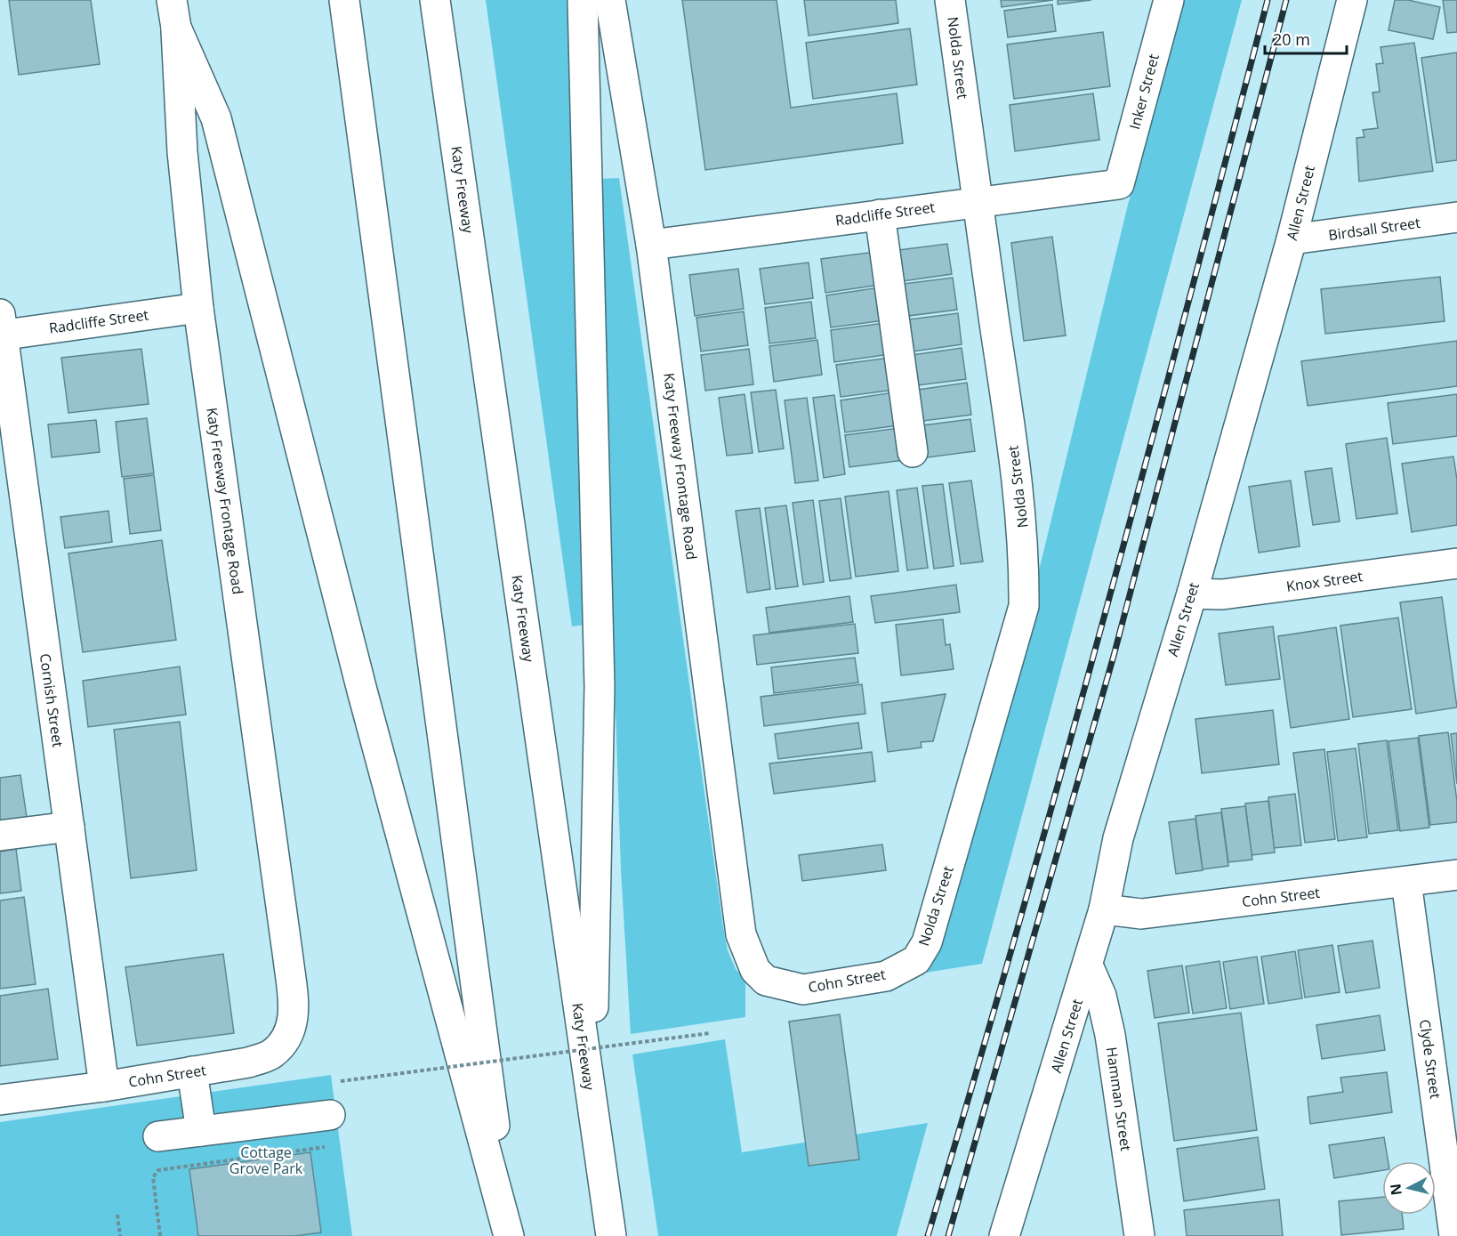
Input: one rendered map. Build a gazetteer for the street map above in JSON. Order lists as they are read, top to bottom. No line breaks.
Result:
{"streets":{"main road":["Nolda Street","Inker Street","Katy Freeway","Allen Street","Radcliffe Street","Birdsall Street","Katy Freeway Frontage Road","Knox Street","Cornish Street","Cohn Street","Clyde Street","Hamman Street"]},"crossings":[["Nolda Street","Radcliffe Street"],["Nolda Street","Cohn Street"],["Inker Street","Radcliffe Street"],["Allen Street","Birdsall Street"],["Allen Street","Knox Street"],["Allen Street","Cohn Street"],["Allen Street","Hamman Street"],["Radcliffe Street","Katy Freeway Frontage Road"],["Radcliffe Street","Cornish Street"],["Katy Freeway Frontage Road","Cohn Street"],["Cornish Street","Cohn Street"],["Cohn Street","Clyde Street"]],"parks":["Cottage Grove Park"],"scale_bar":"20 m","north":"left"}
